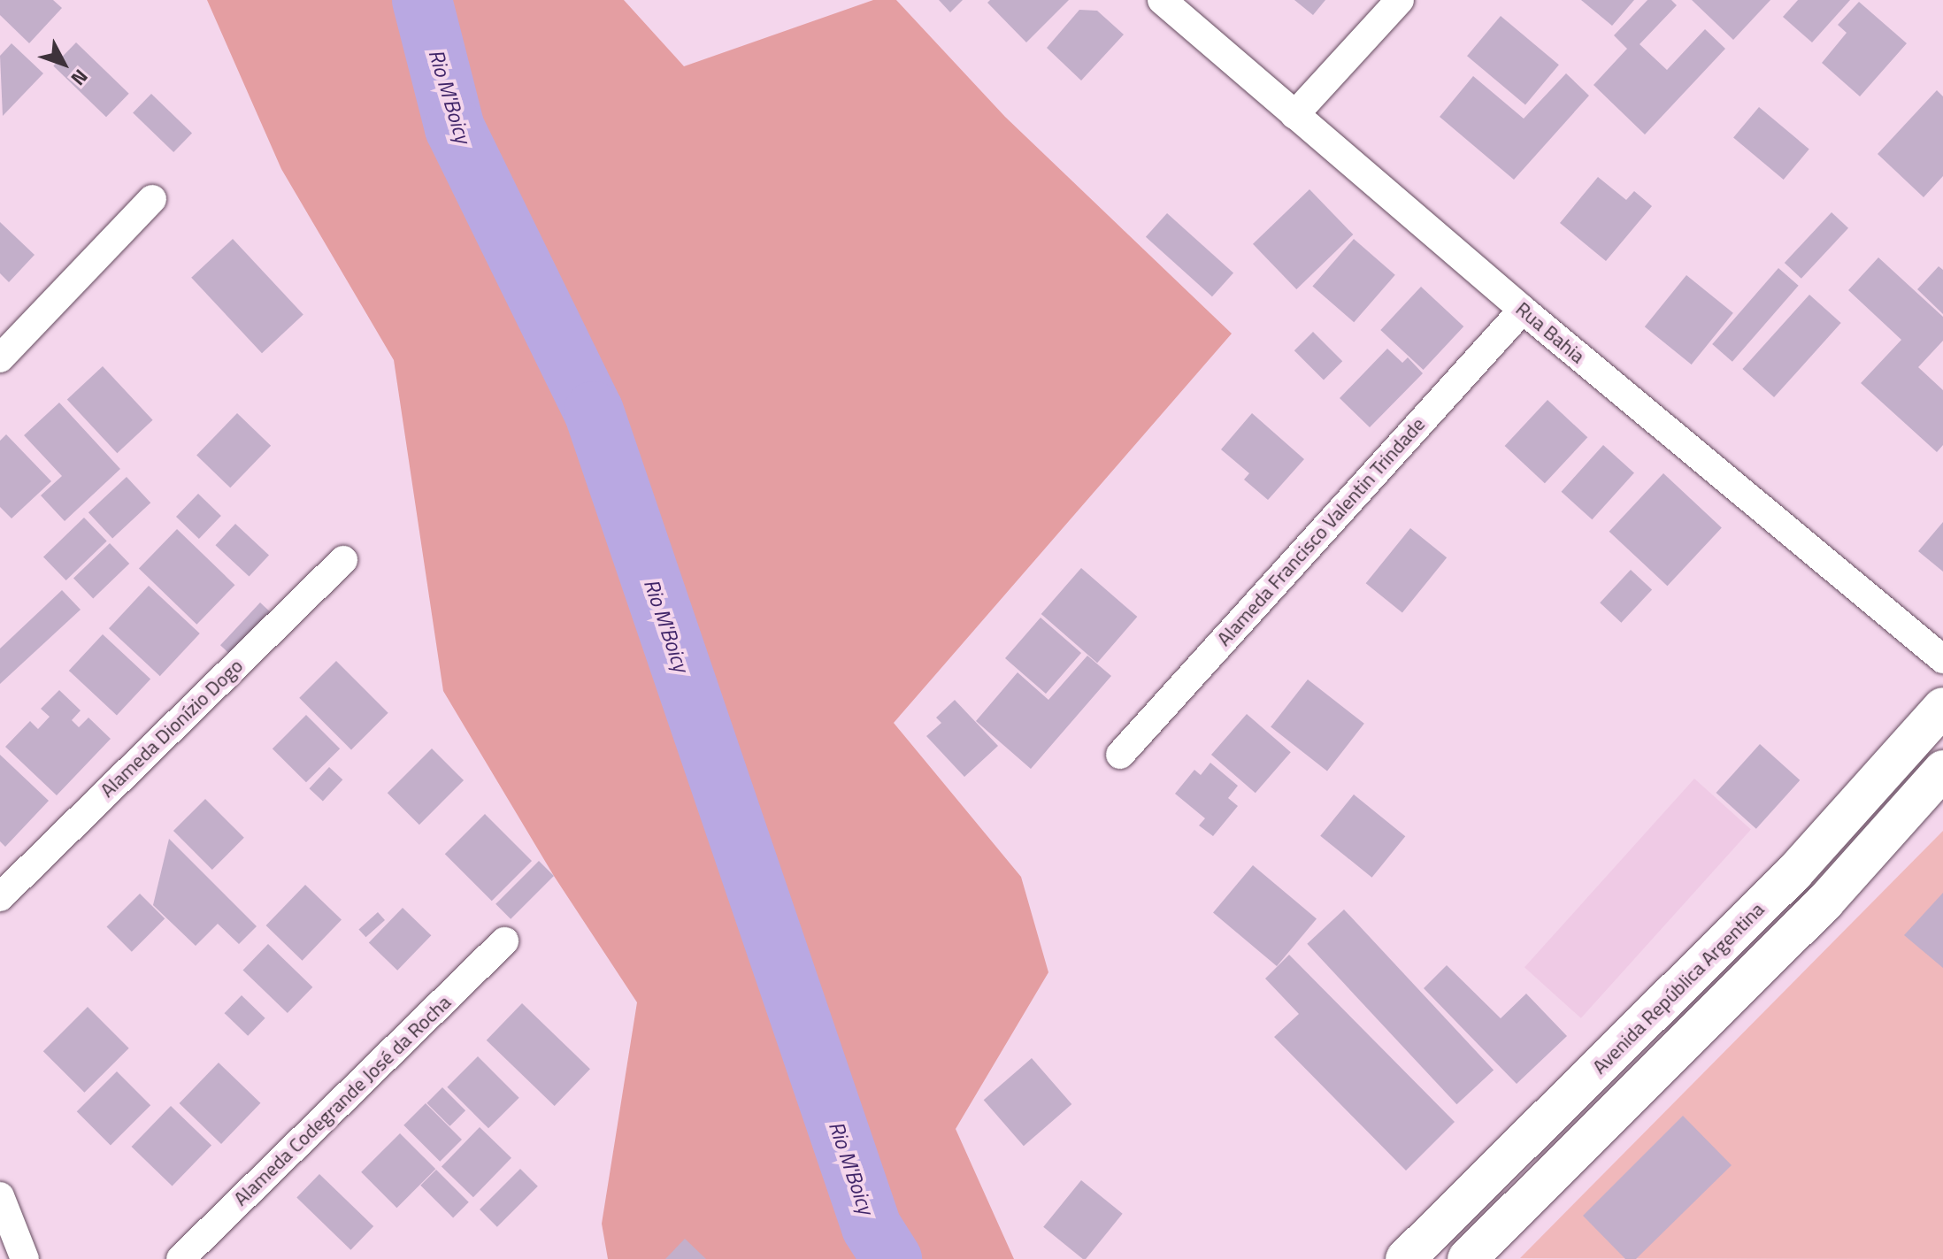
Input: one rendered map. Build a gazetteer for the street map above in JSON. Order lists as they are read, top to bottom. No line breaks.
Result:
{"streets":{"main road":["Avenida República Argentina"],"street":["Rua Bahia","Alameda Francisco Valentin Trindade","Alameda Dionízio Dogo","Alameda Codegrande José da Rocha"]},"crossings":[["Rua Bahia","Alameda Francisco Valentin Trindade"]],"water":["Rio M'Boicy"],"north":"bottom right"}
